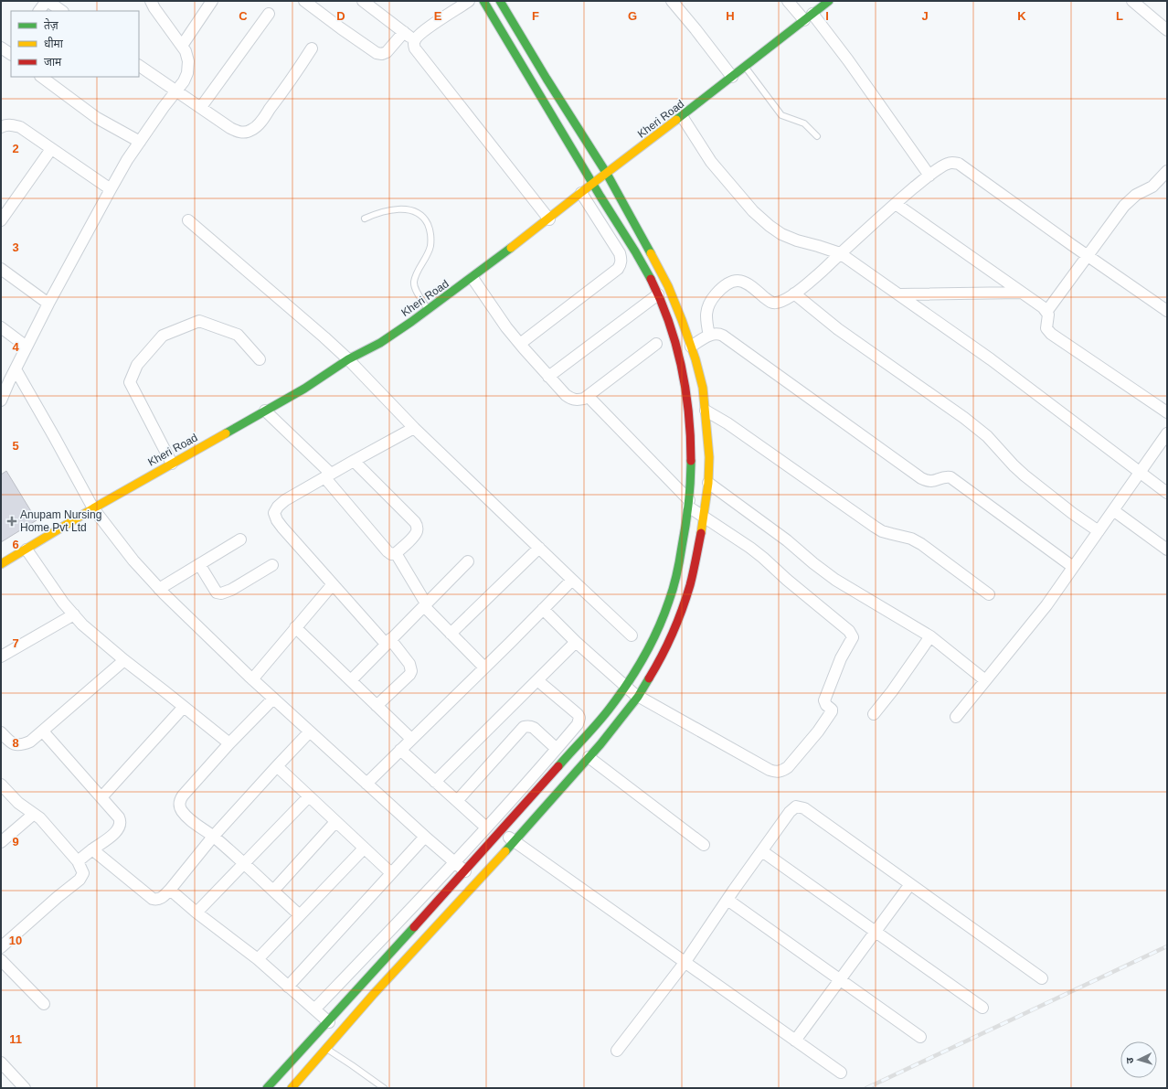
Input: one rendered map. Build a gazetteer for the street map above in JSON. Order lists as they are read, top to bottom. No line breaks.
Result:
{"streets":{"street":["Kheri Road"]},"places":{"health":["Anupam Nursing Home Pvt Ltd"]},"legend":["तेज़","धीमा","जाम"],"north":"left","grid":{"columns":["C","D","E","F","G","H","I","J","K","L"],"rows":["2","3","4","5","6","7","8","9","10","11"]}}
